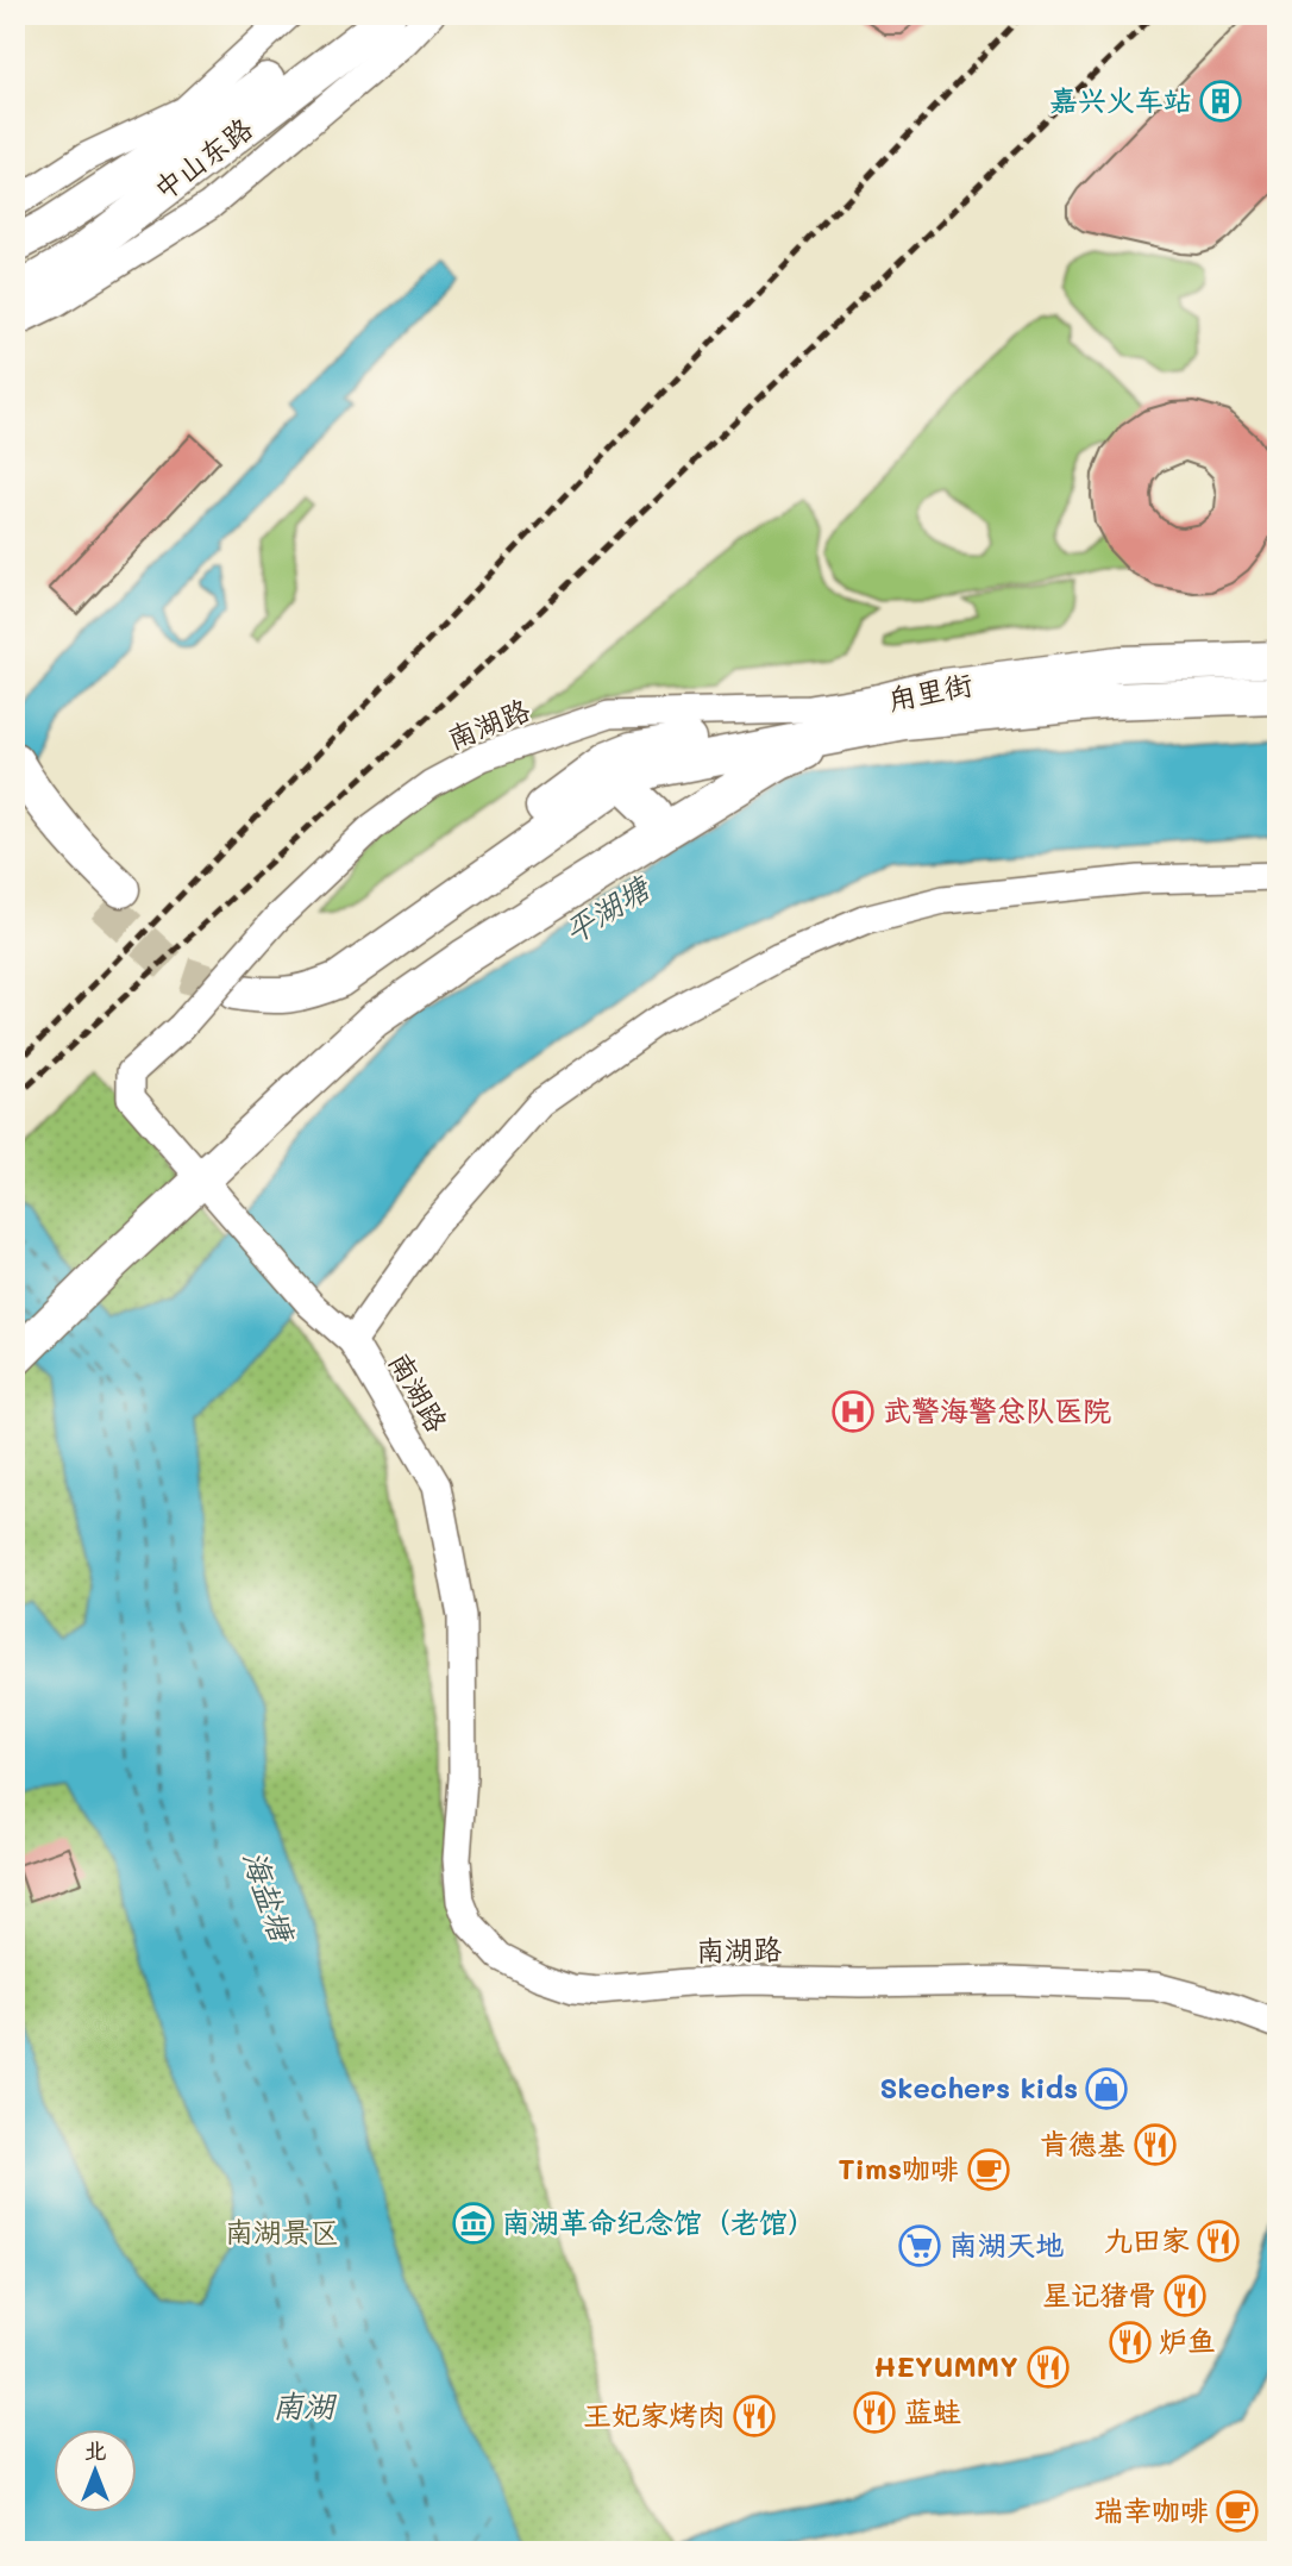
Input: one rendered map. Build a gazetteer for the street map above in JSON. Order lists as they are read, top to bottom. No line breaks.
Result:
{"streets":{"main road":["中山东路","甪里街"],"street":["南湖路"]},"crossings":[["甪里街","南湖路"]],"water":["平湖塘","海盐塘","南湖"],"parks":["南湖景区"],"places":{"building":["嘉兴火车站"],"hospital":["武警海警总队医院"],"shop":["Skechers kids"],"restaurant":["肯德基","九田家","星记猪骨","炉鱼","HEYUMMY","蓝蛙","王妃家烤肉"],"cafe":["Tims咖啡","瑞幸咖啡"],"museum":["南湖革命纪念馆（老馆）"],"supermarket":["南湖天地"]},"north":"top"}
